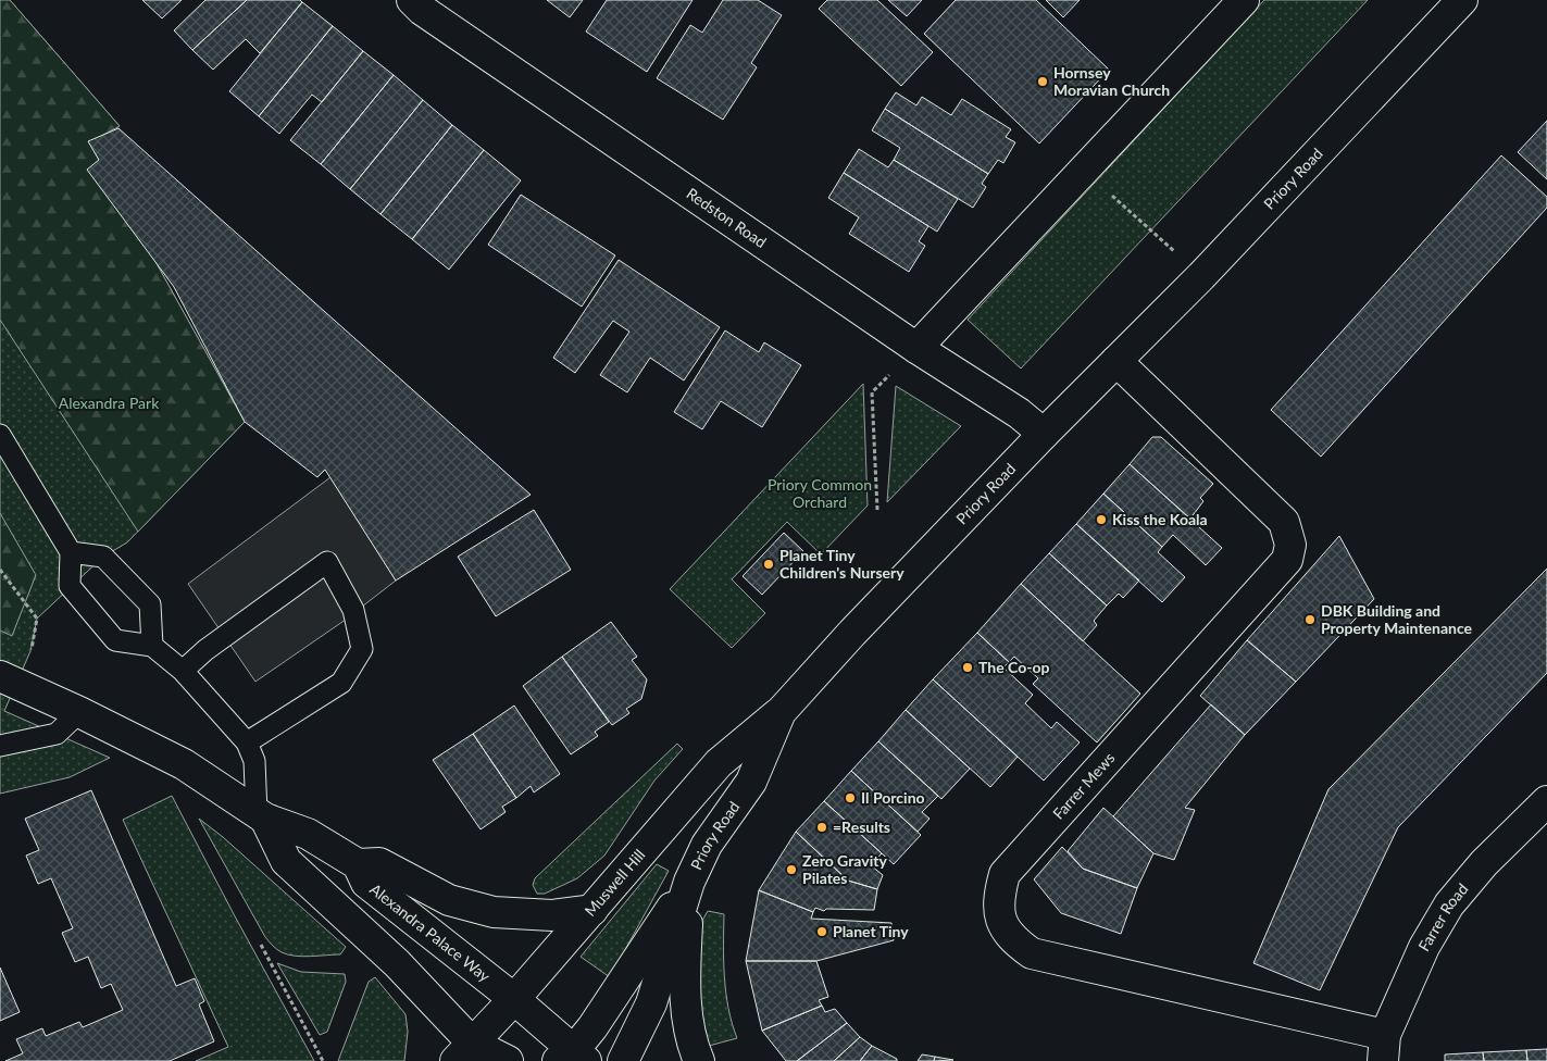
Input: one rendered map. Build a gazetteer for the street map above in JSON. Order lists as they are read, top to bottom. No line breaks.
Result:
{"streets":{"street":["Priory Road","Redston Road","Farrer Mews","Muswell Hill","Farrer Road","Alexandra Palace Way"]},"crossings":[["Priory Road","Redston Road"],["Priory Road","Farrer Mews"],["Priory Road","Muswell Hill"],["Farrer Mews","Farrer Road"],["Muswell Hill","Alexandra Palace Way"]],"parks":["Alexandra Park","Priory Common Orchard"],"places":["Hornsey Moravian Church","Kiss the Koala","Planet Tiny Children's Nursery","DBK Building and Property Maintenance","The Co-op","Il Porcino","=Results","Zero Gravity Pilates","Planet Tiny"]}
